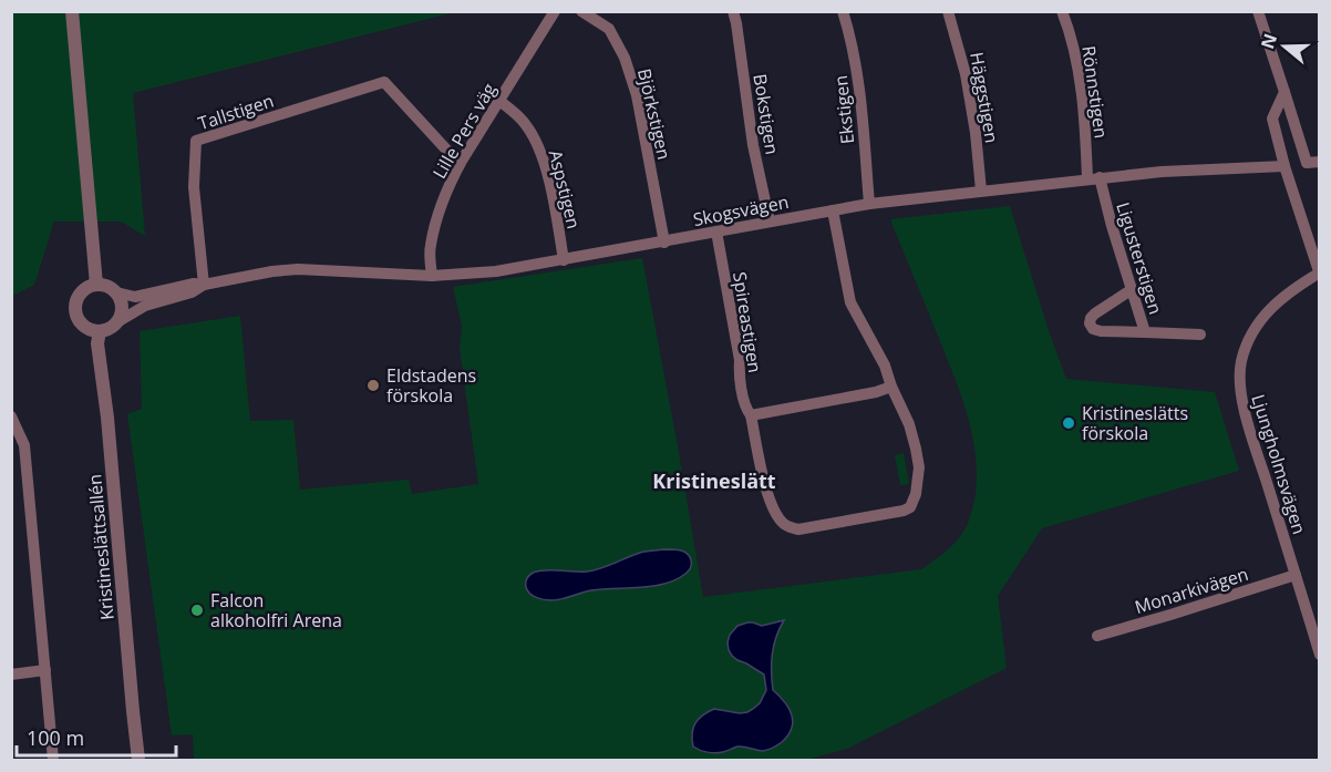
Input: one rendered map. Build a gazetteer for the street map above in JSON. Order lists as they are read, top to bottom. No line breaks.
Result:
{"streets":{"street":["Rönnstigen","Häggstigen","Ekstigen","Tallstigen","Björkstigen","Bokstigen","Lille Pers väg","Aspstigen","Skogsvägen","Ligusterstigen","Spireastigen","Ljungholmsvägen","Kristineslättsallén","Monarkivägen"]},"crossings":[["Rönnstigen","Skogsvägen"],["Rönnstigen","Ligusterstigen"],["Häggstigen","Skogsvägen"],["Ekstigen","Skogsvägen"],["Tallstigen","Lille Pers väg"],["Tallstigen","Skogsvägen"],["Björkstigen","Skogsvägen"],["Bokstigen","Skogsvägen"],["Lille Pers väg","Aspstigen"],["Lille Pers väg","Skogsvägen"],["Aspstigen","Skogsvägen"],["Skogsvägen","Ligusterstigen"],["Skogsvägen","Spireastigen"],["Skogsvägen","Kristineslättsallén"],["Ljungholmsvägen","Monarkivägen"]],"districts":["Kristineslätt"],"places":["Eldstadens förskola","Kristineslätts förskola","Falcon alkoholfri Arena"],"scale_bar":"100 m","north":"left"}
